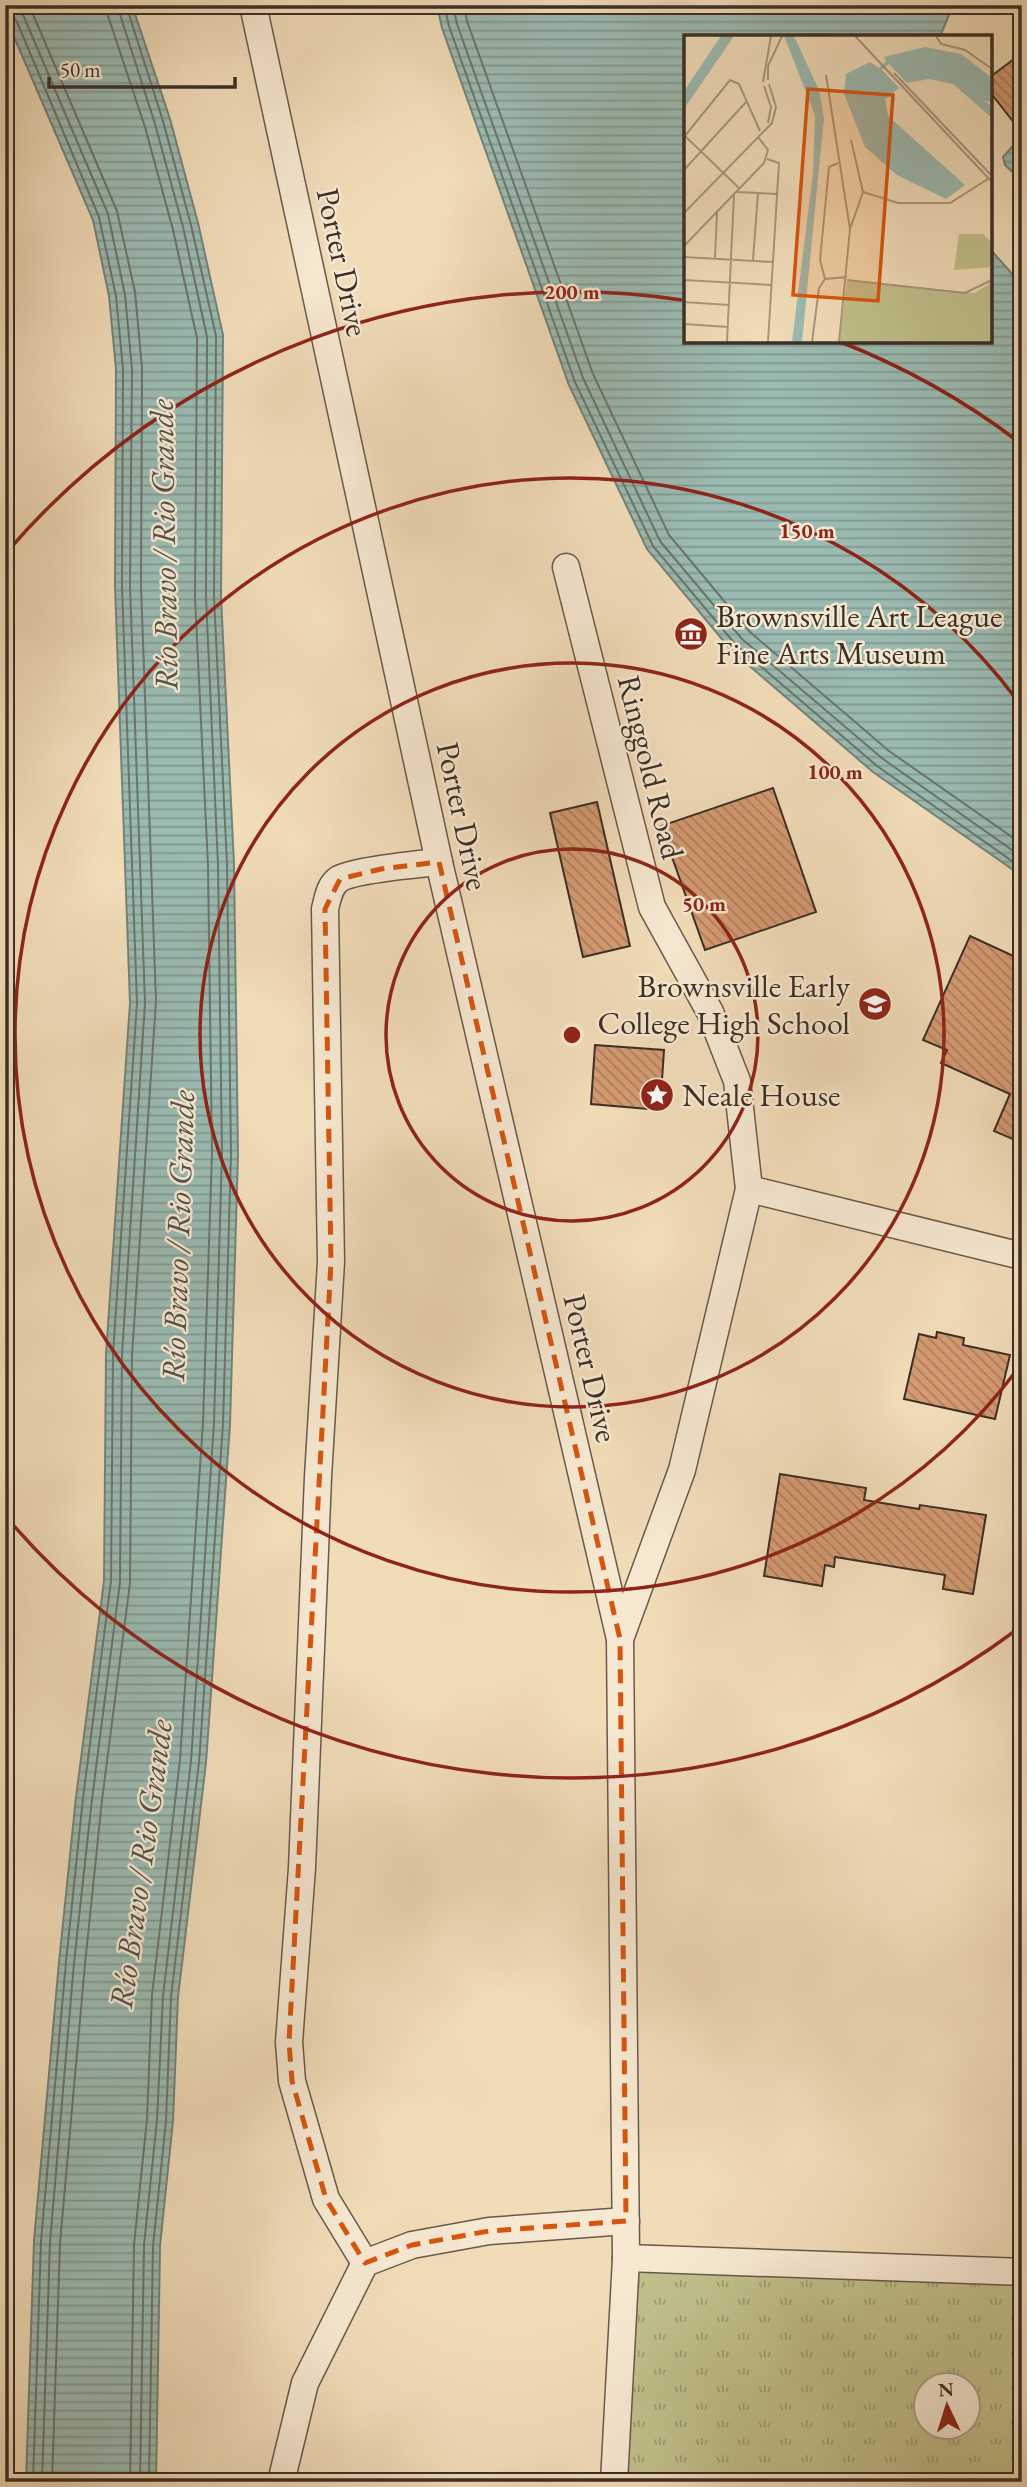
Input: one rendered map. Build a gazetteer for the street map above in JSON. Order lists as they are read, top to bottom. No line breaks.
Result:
{"streets":{"street":["Porter Drive","Ringgold Road"]},"crossings":[["Porter Drive","Ringgold Road"]],"water":["Río Bravo / Rio Grande"],"places":{"museum":["Brownsville Art League Fine Arts Museum"],"school or university":["Brownsville Early College High School"],"place":["Neale House"]},"scale_bar":"50 m","north":"top","rings":["200 m","150 m","100 m","50 m"]}
